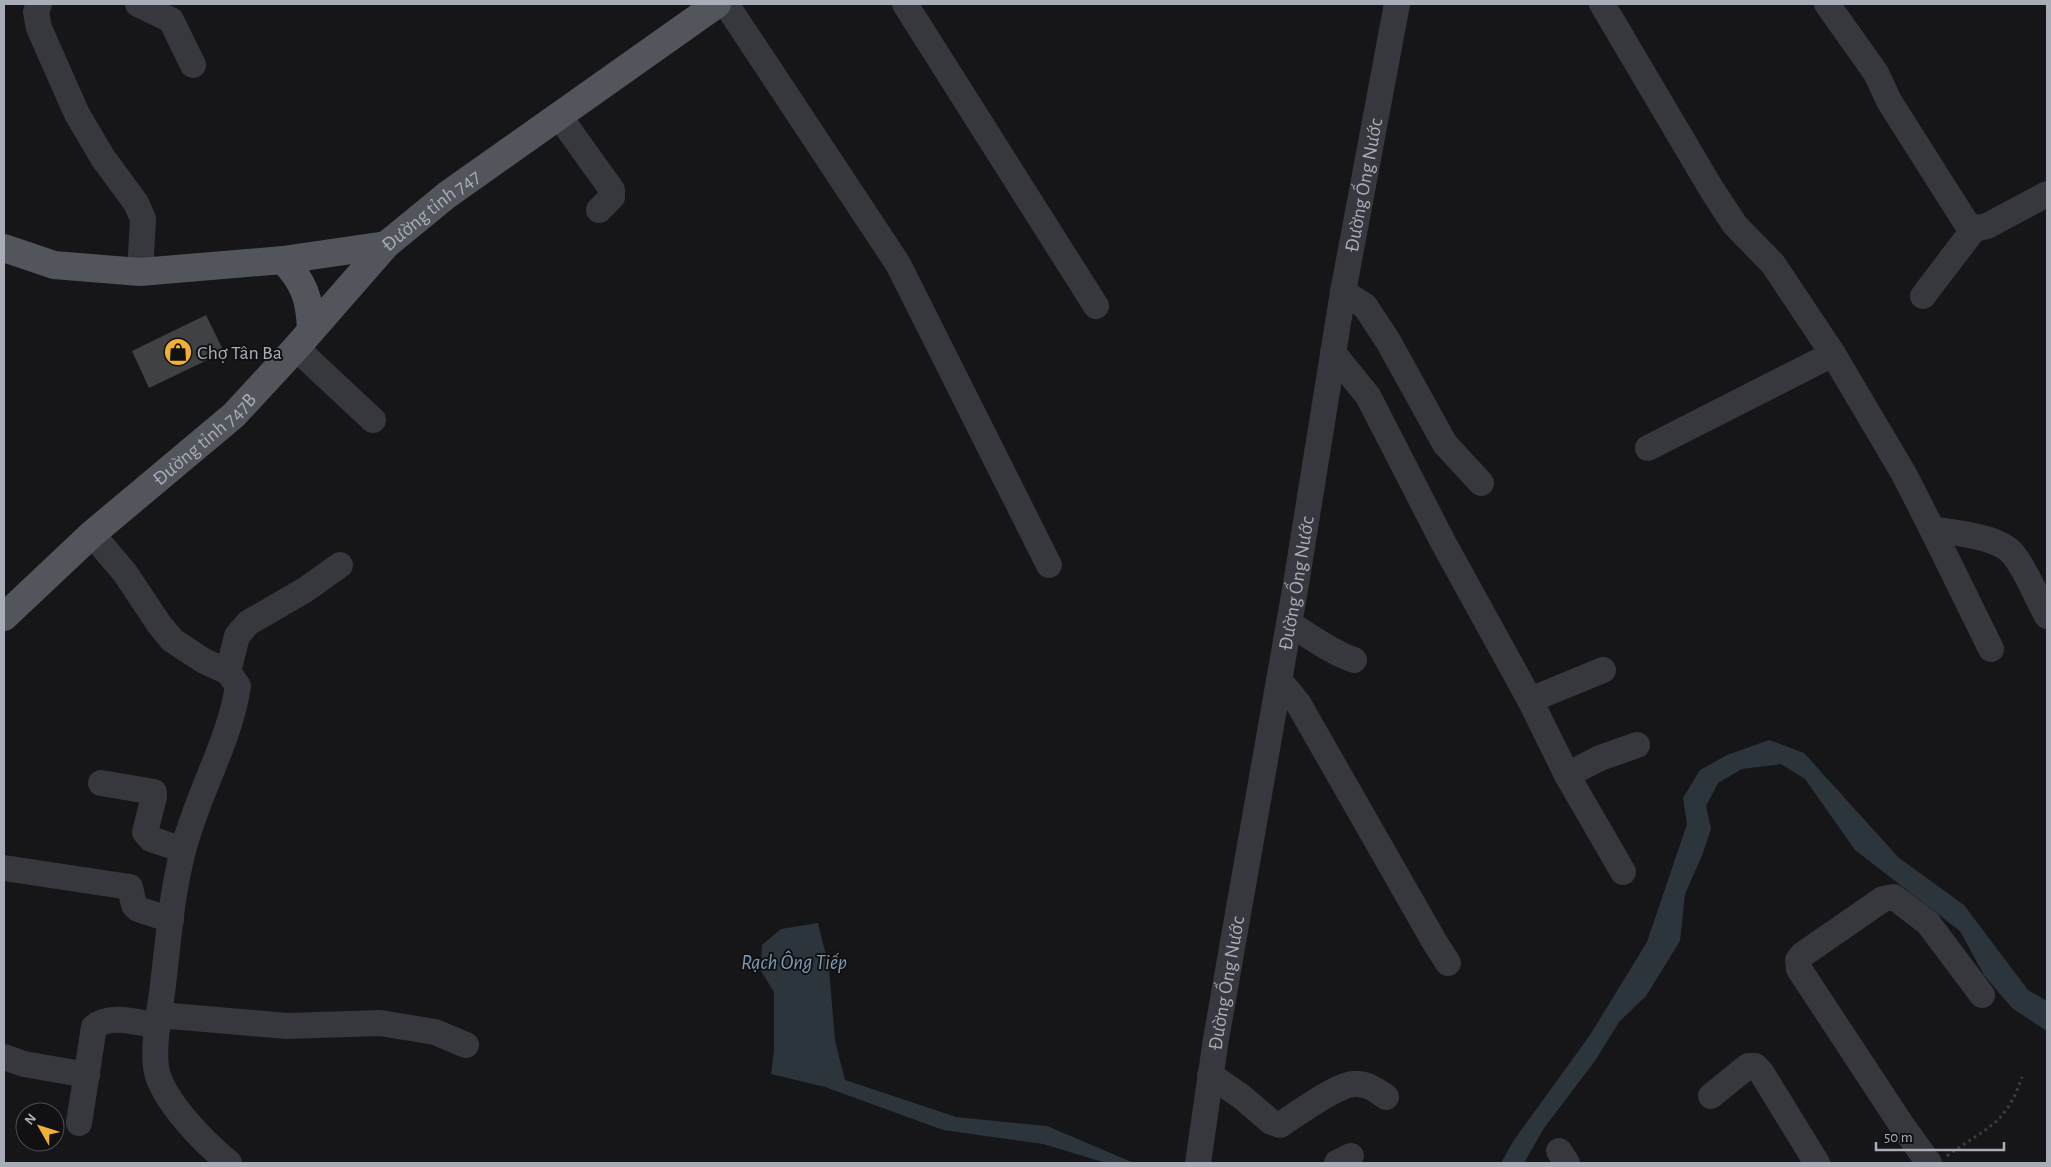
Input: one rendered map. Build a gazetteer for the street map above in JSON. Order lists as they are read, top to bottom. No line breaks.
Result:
{"streets":{"main road":["Đường tỉnh 747","Đường tỉnh 747B"],"street":["Đường Ống Nước"]},"crossings":[["Đường tỉnh 747","Đường tỉnh 747B"]],"water":["Rạch Ông Tiếp"],"places":{"shop":["Chợ Tân Ba"]},"scale_bar":"50 m","north":"top left"}
